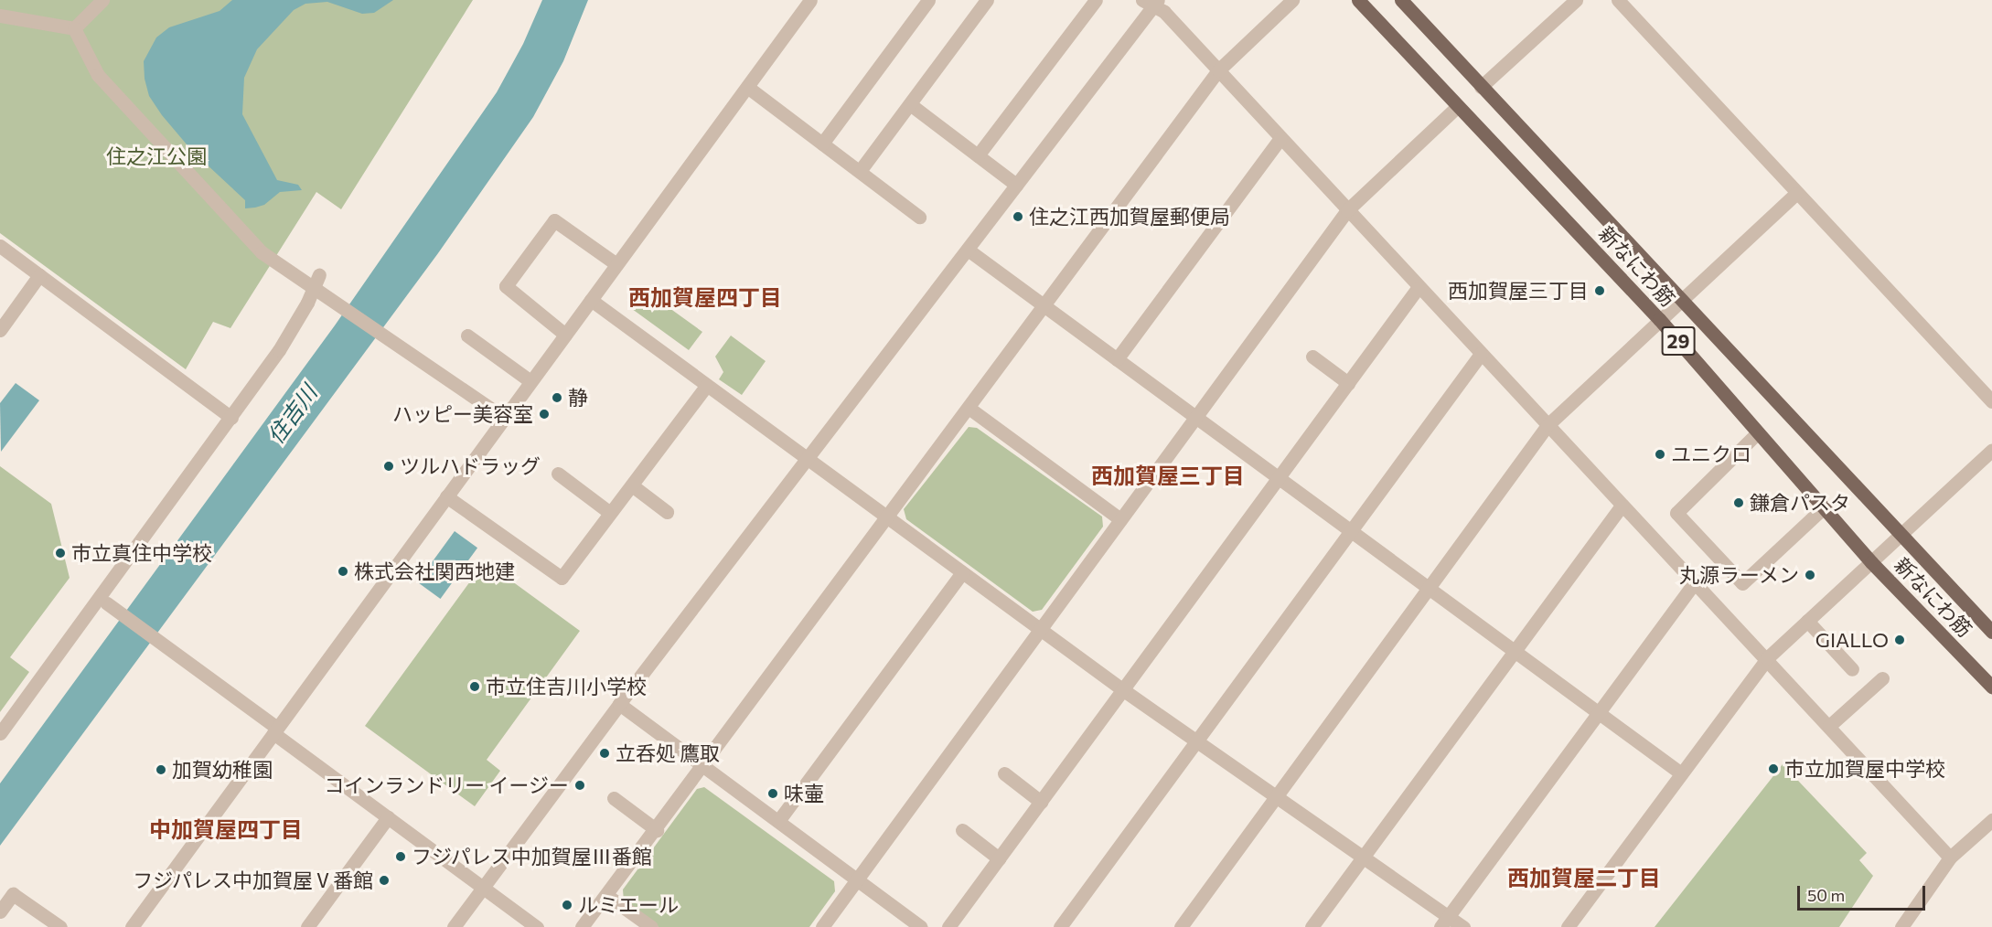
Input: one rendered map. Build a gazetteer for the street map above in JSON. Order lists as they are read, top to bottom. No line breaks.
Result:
{"streets":{"main road":["新なにわ筋","29"]},"districts":["西加賀屋四丁目","西加賀屋三丁目","中加賀屋四丁目","西加賀屋二丁目"],"water":["住吉川"],"parks":["住之江公園"],"places":["住之江西加賀屋郵便局","西加賀屋三丁目","静","ハッピー美容室","ユニクロ","ツルハドラッグ","鎌倉パスタ","市立真住中学校","株式会社関西地建","丸源ラーメン","GIALLO","市立住吉川小学校","立呑処 鷹取","市立加賀屋中学校","加賀幼稚園","コインランドリー イージー","味壷","フジパレス中加賀屋Ⅲ番館","フジパレス中加賀屋Ⅴ番館","ルミエール"],"scale_bar":"50 m"}
